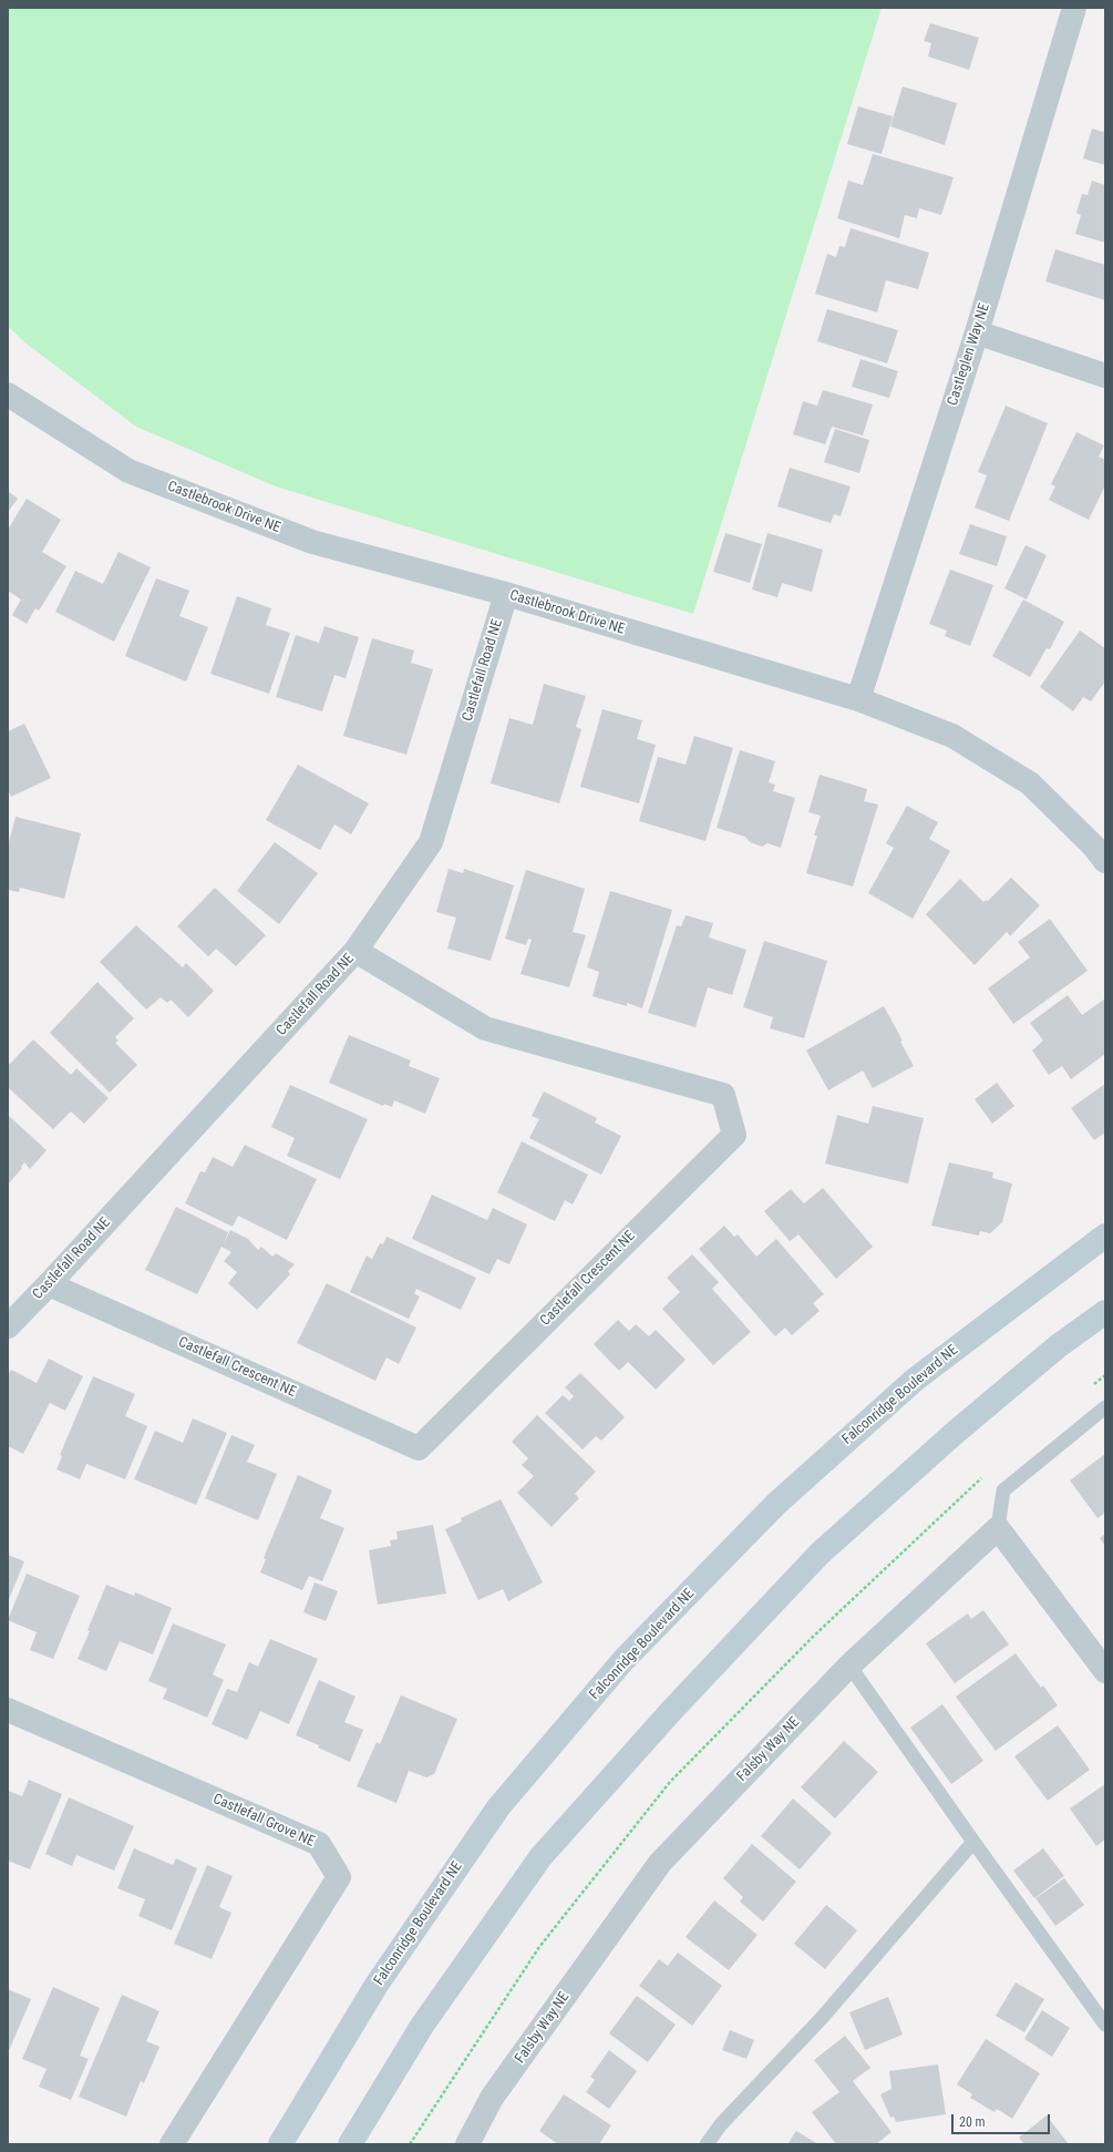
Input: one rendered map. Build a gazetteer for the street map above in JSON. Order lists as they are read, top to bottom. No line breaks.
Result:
{"streets":{"main road":["Falconridge Boulevard NE"],"street":["Castleglen Way NE","Castlebrook Drive NE","Castlefall Road NE","Castlefall Crescent NE","Falsby Way NE","Castlefall Grove NE"]},"crossings":[["Castleglen Way NE","Castlebrook Drive NE"],["Castlebrook Drive NE","Castlefall Road NE"],["Castlefall Road NE","Castlefall Crescent NE"]],"scale_bar":"20 m"}
